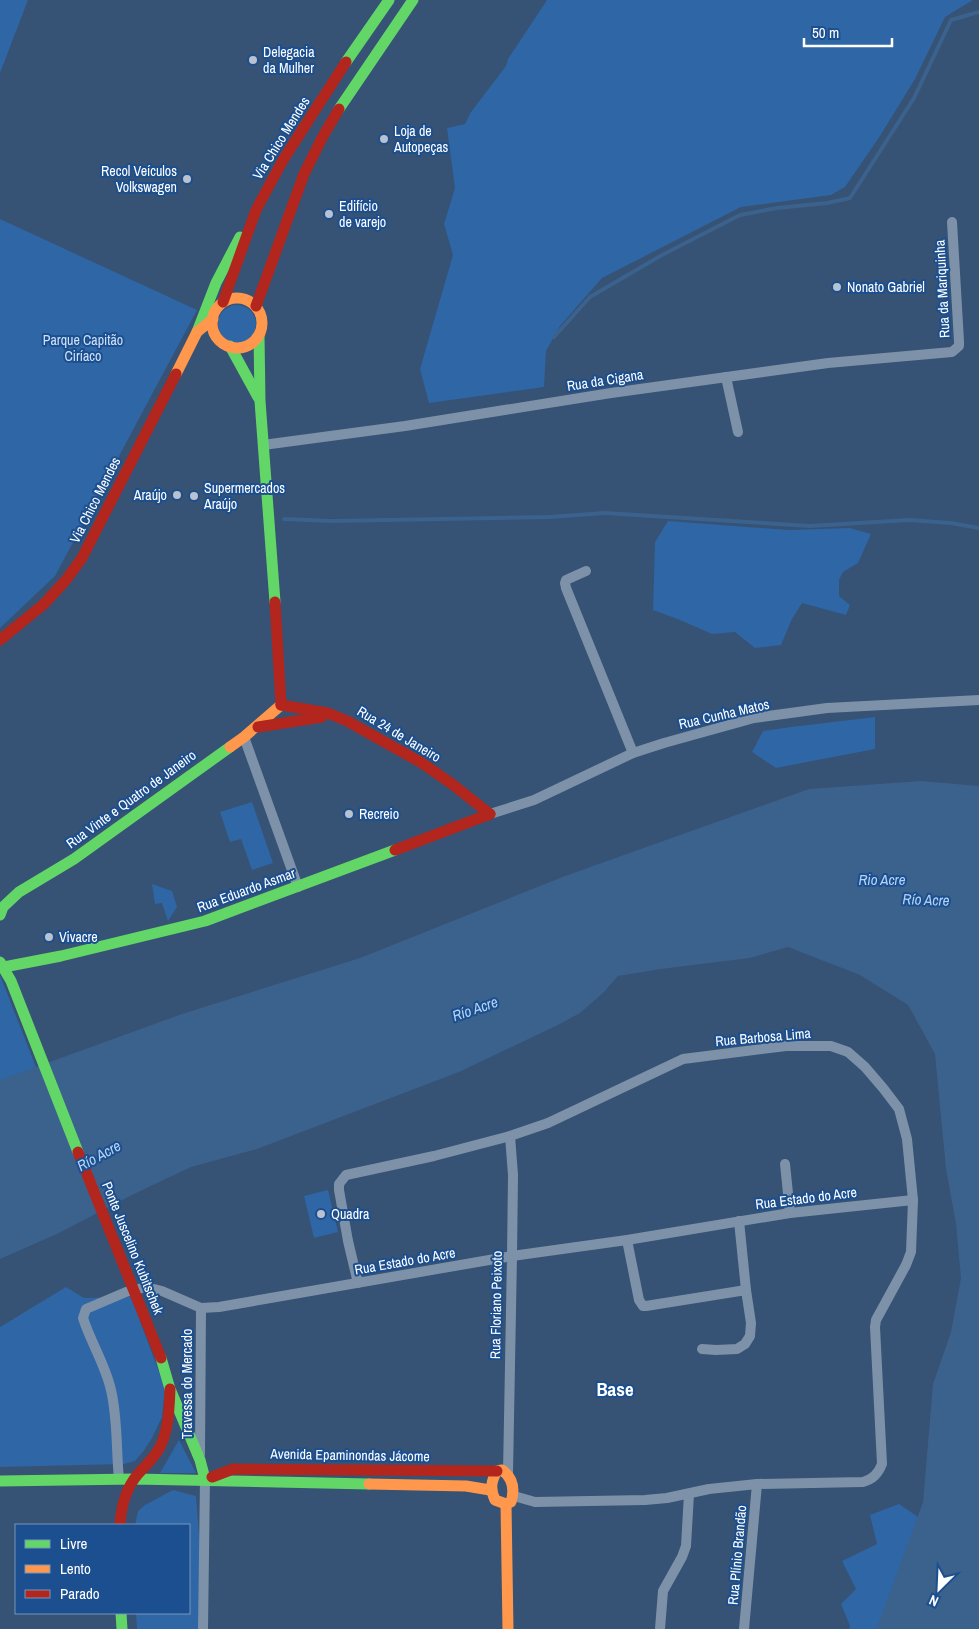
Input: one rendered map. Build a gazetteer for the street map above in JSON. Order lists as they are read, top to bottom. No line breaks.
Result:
{"streets":{"main road":["Via Chico Mendes","Rua 24 de Janeiro","Rua Vinte e Quatro de Janeiro","Rua Eduardo Asmar","Ponte Juscelino Kubitschek","Rua Floriano Peixoto","Avenida Epaminondas Jácome"],"street":["Rua da Mariquinha","Rua da Cigana","Rua Cunha Matos","Rua Barbosa Lima","Rua Estado do Acre","Travessa do Mercado","Rua Plínio Brandão"]},"crossings":[["Rua da Mariquinha","Rua da Cigana"],["Rua Cunha Matos","Rua 24 de Janeiro"],["Rua Cunha Matos","Rua Eduardo Asmar"],["Rua 24 de Janeiro","Rua Vinte e Quatro de Janeiro"],["Rua 24 de Janeiro","Rua Eduardo Asmar"],["Rua Eduardo Asmar","Ponte Juscelino Kubitschek"],["Rua Barbosa Lima","Rua Estado do Acre"],["Rua Barbosa Lima","Rua Floriano Peixoto"],["Rua Barbosa Lima","Rua Plínio Brandão"],["Rua Estado do Acre","Rua Floriano Peixoto"],["Rua Estado do Acre","Travessa do Mercado"],["Rua Estado do Acre","Avenida Epaminondas Jácome"],["Rua Floriano Peixoto","Avenida Epaminondas Jácome"]],"districts":["Base"],"water":["Rio Acre","Río Acre"],"parks":["Parque Capitão Ciríaco"],"places":["Delegacia da Mulher","Loja de Autopeças","Recol Veículos Volkswagen","Edifício de varejo","Nonato Gabriel","Araújo","Supermercados Araújo","Recreio","Vivacre","Quadra"],"legend":["Livre","Lento","Parado"],"scale_bar":"50 m","north":"bottom left"}
